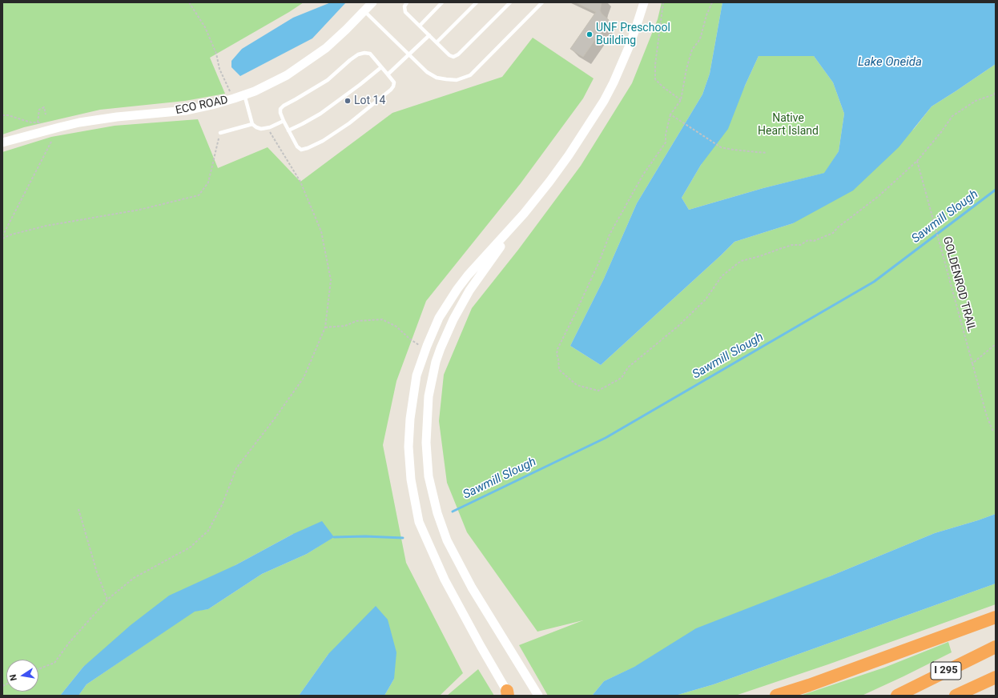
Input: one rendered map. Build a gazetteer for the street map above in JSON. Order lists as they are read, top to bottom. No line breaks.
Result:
{"streets":{"highway":["I 295"],"street":["ECO ROAD"],"path":["GOLDENROD TRAIL"]},"water":["Lake Oneida","Sawmill Slough"],"parks":["Native Heart Island"],"places":["UNF Preschool Building","Lot 14"],"north":"left"}
